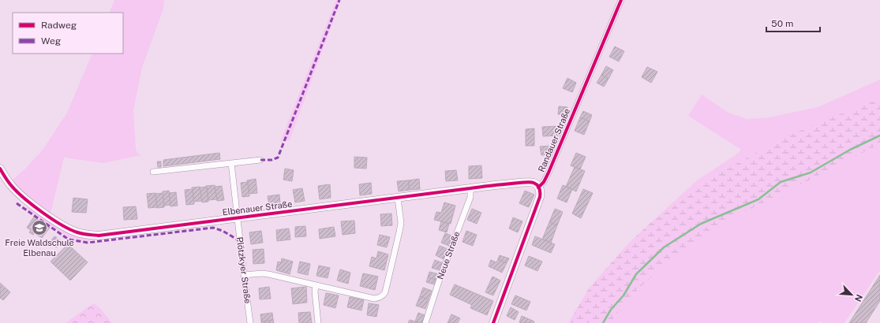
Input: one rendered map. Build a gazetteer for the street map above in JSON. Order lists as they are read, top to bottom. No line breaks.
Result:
{"streets":{"street":["Randauer Straße","Elbenauer Straße","Neue Straße","Plötzkyer Straße"]},"crossings":[["Randauer Straße","Elbenauer Straße"],["Elbenauer Straße","Neue Straße"],["Elbenauer Straße","Plötzkyer Straße"]],"places":{"school or university":["Freie Waldschule Elbenau"]},"legend":["Radweg","Weg"],"scale_bar":"50 m","north":"bottom right"}
